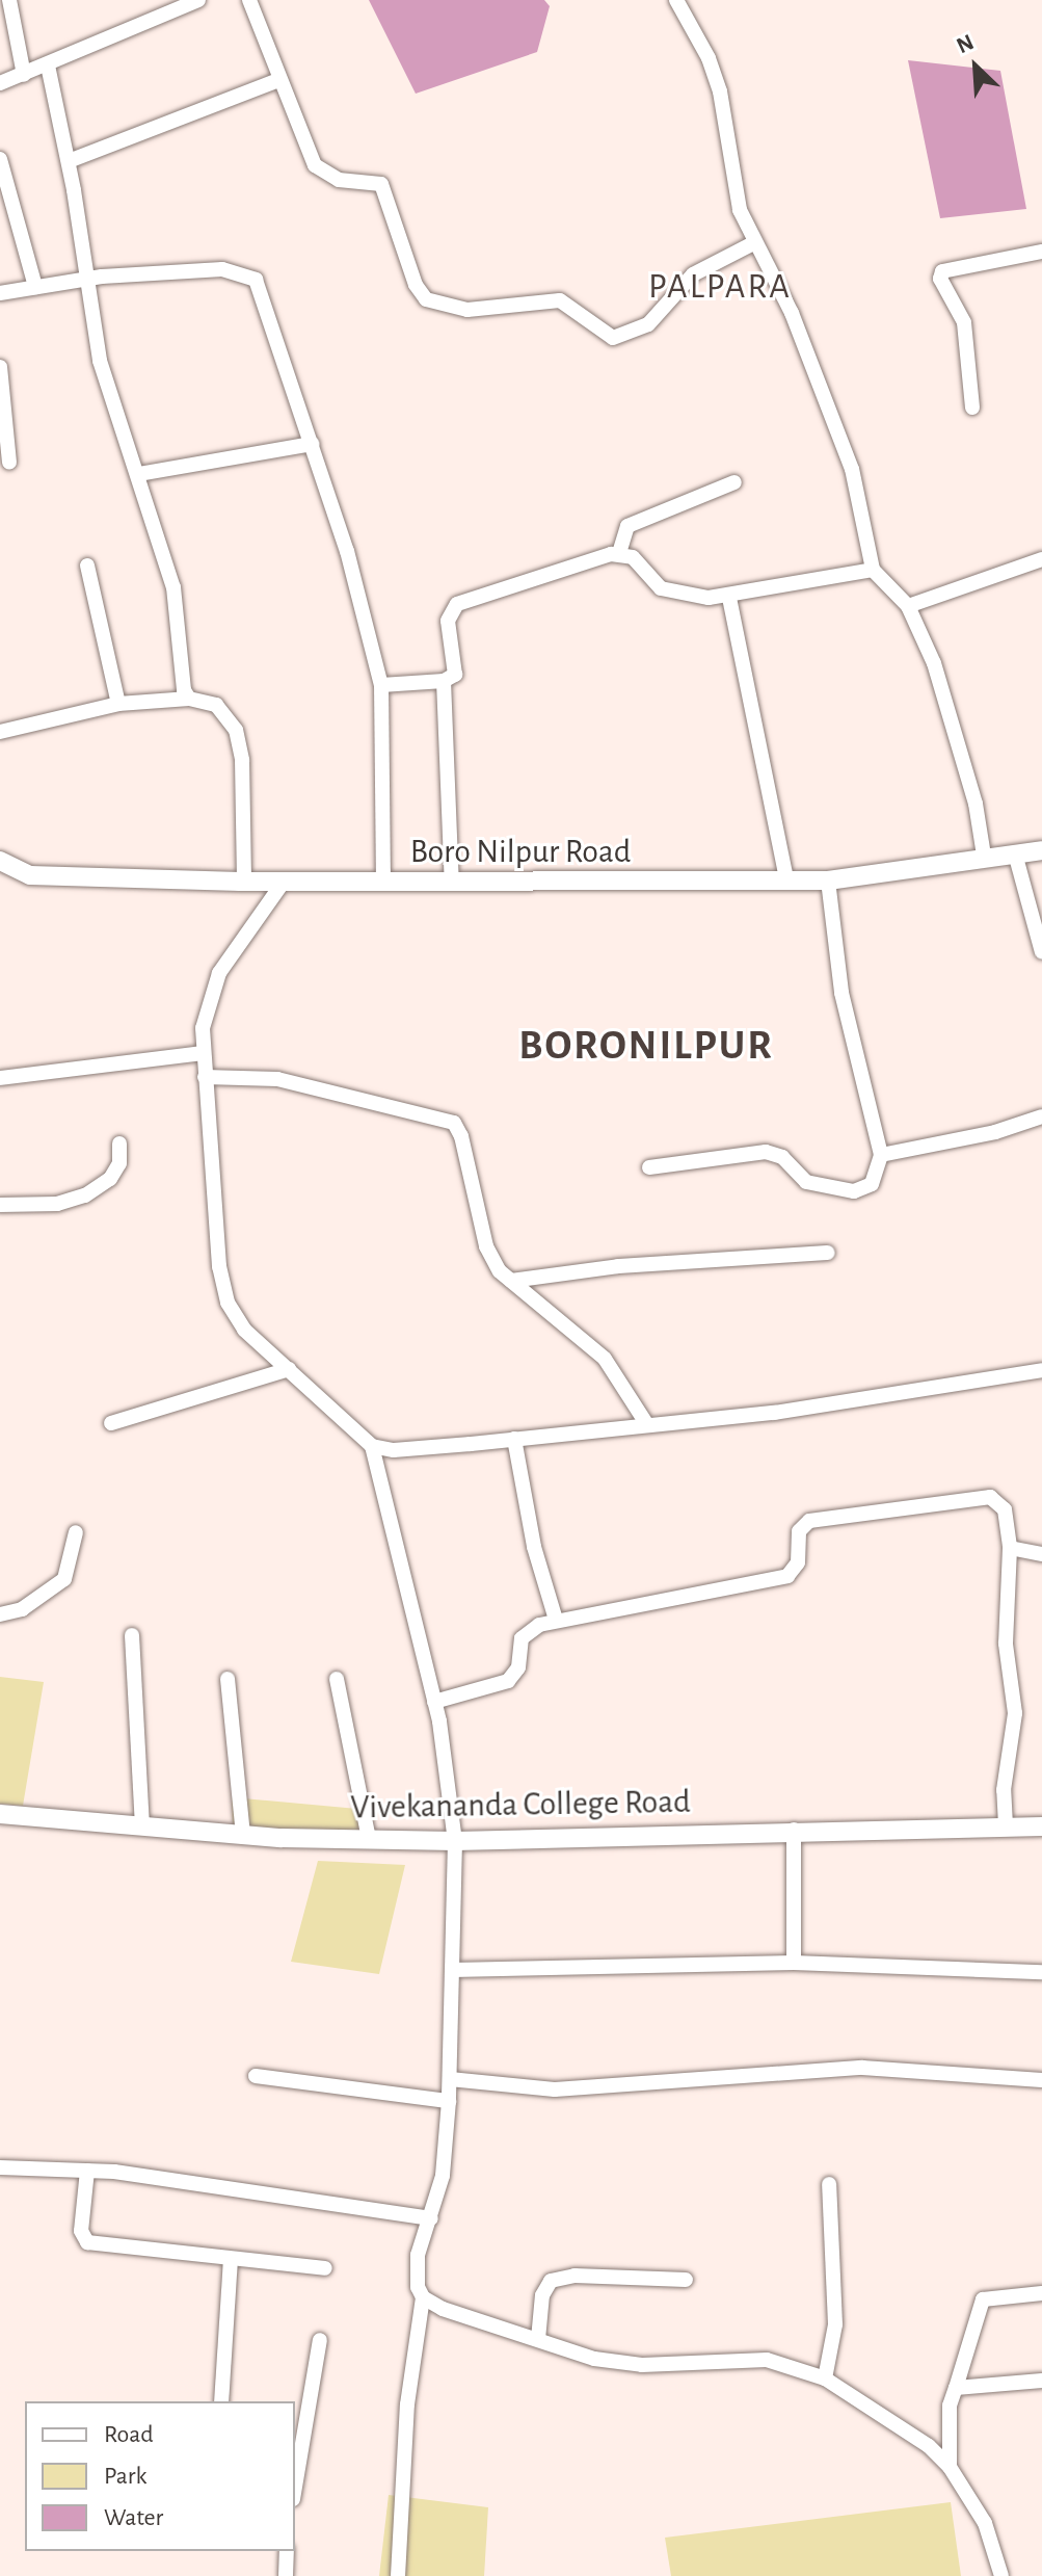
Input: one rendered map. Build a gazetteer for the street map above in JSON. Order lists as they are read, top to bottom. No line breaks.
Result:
{"streets":{"street":["Boro Nilpur Road","Vivekananda College Road"]},"districts":["PALPARA","BORONILPUR"],"legend":["Road","Park","Water"],"north":"top left"}
